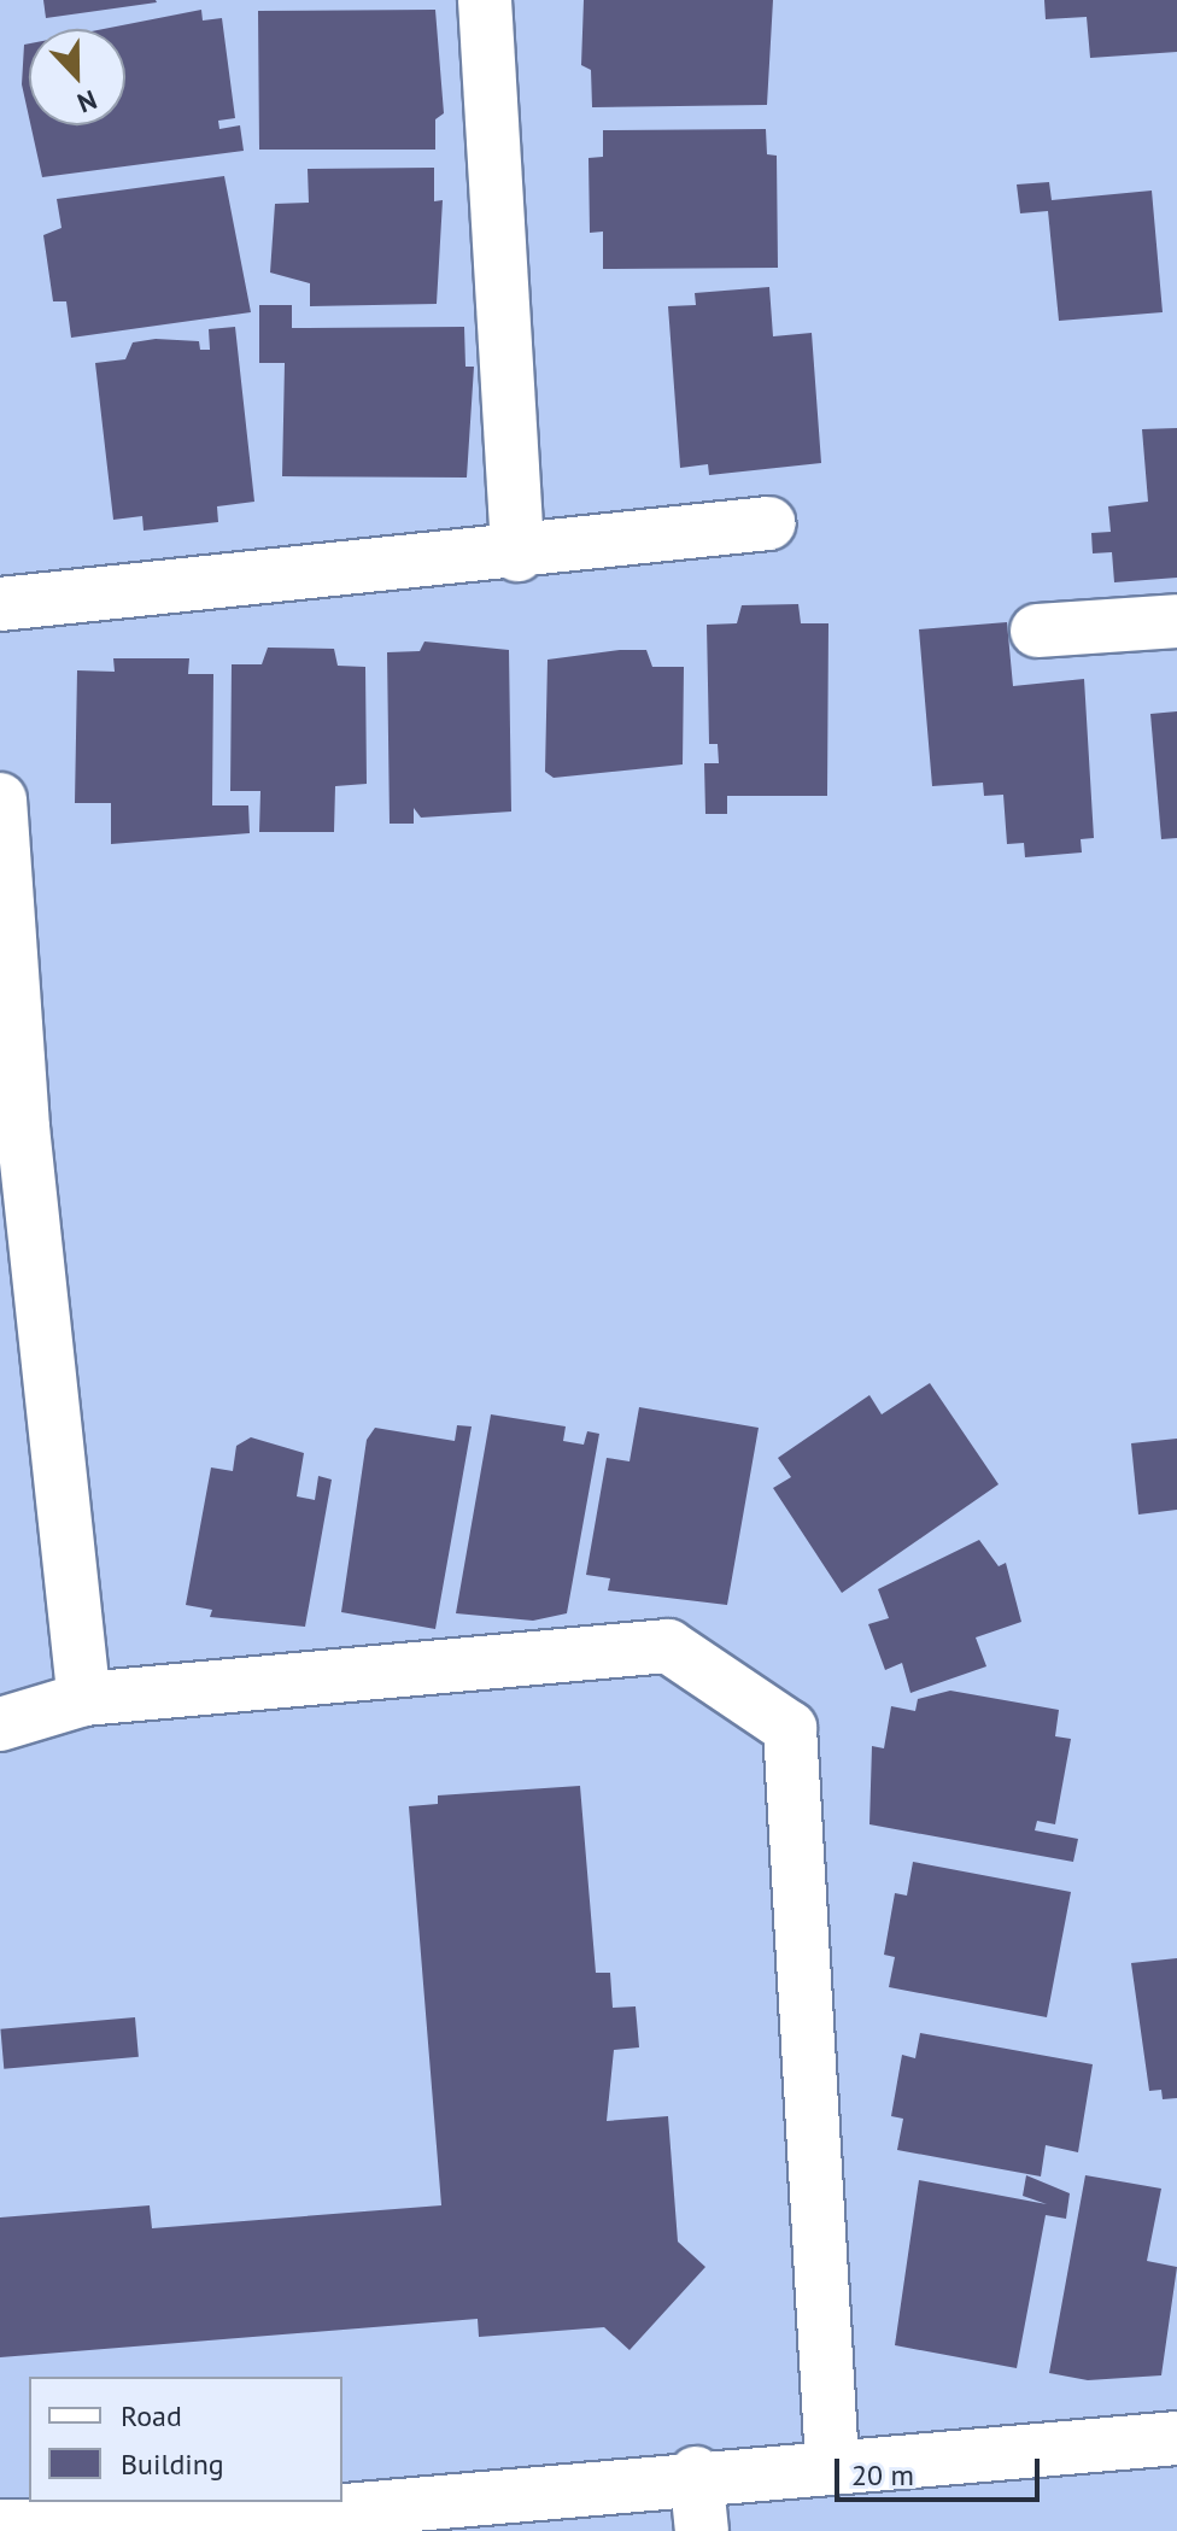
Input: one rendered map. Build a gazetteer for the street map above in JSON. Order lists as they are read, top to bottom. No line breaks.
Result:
{"legend":["Road","Building"],"scale_bar":"20 m","north":"bottom"}
